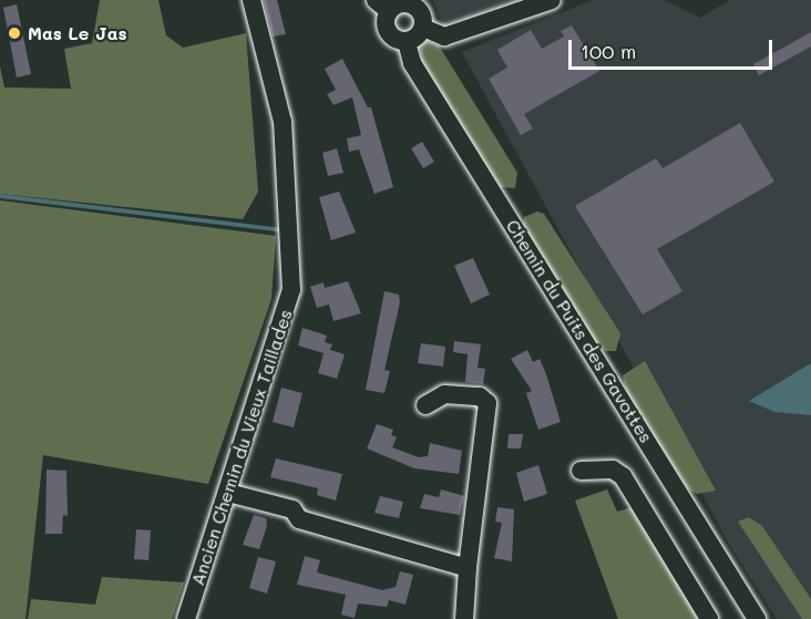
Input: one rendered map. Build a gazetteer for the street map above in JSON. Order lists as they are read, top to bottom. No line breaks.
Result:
{"streets":{"street":["Chemin du Puits des Gavottes","Ancien Chemin du Vieux Taillades"]},"places":["Mas Le Jas"],"scale_bar":"100 m"}
